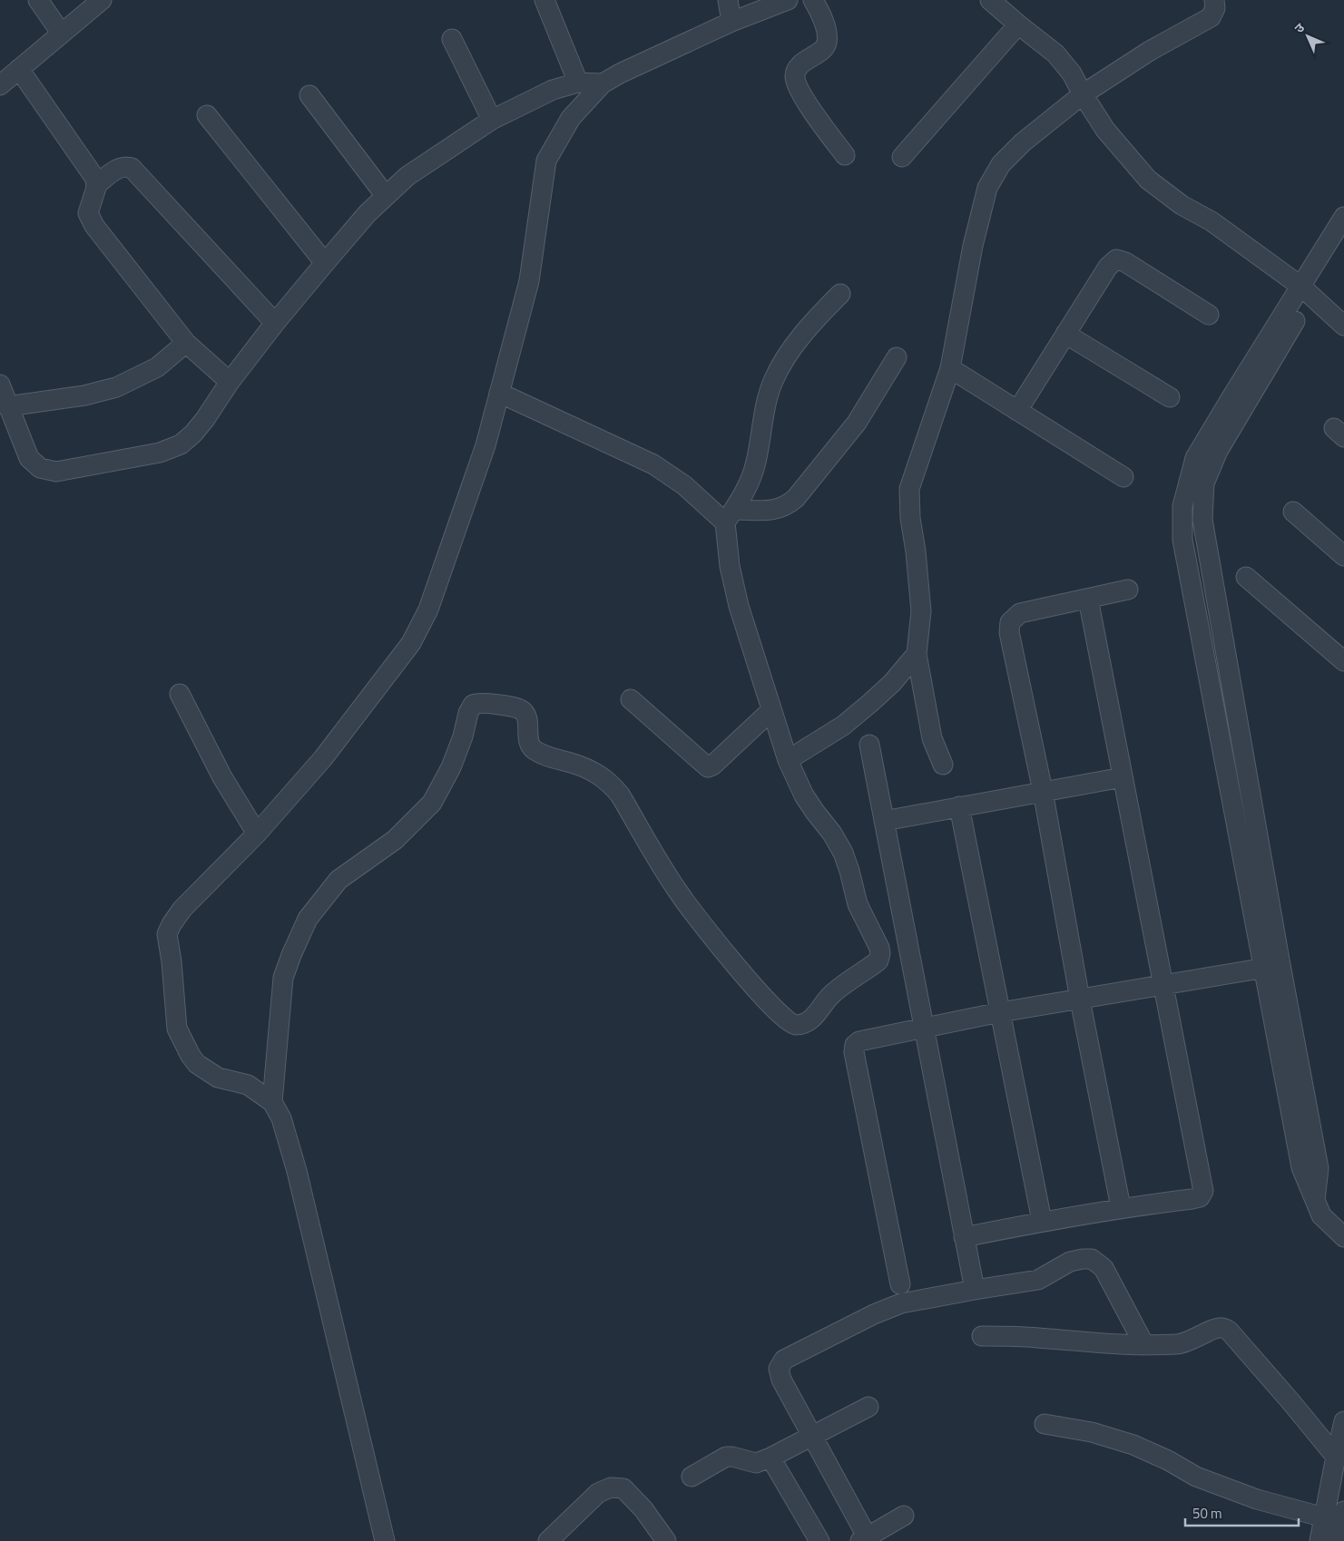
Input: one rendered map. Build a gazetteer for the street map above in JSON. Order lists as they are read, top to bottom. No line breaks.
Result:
{"scale_bar":"50 m","north":"top left"}
